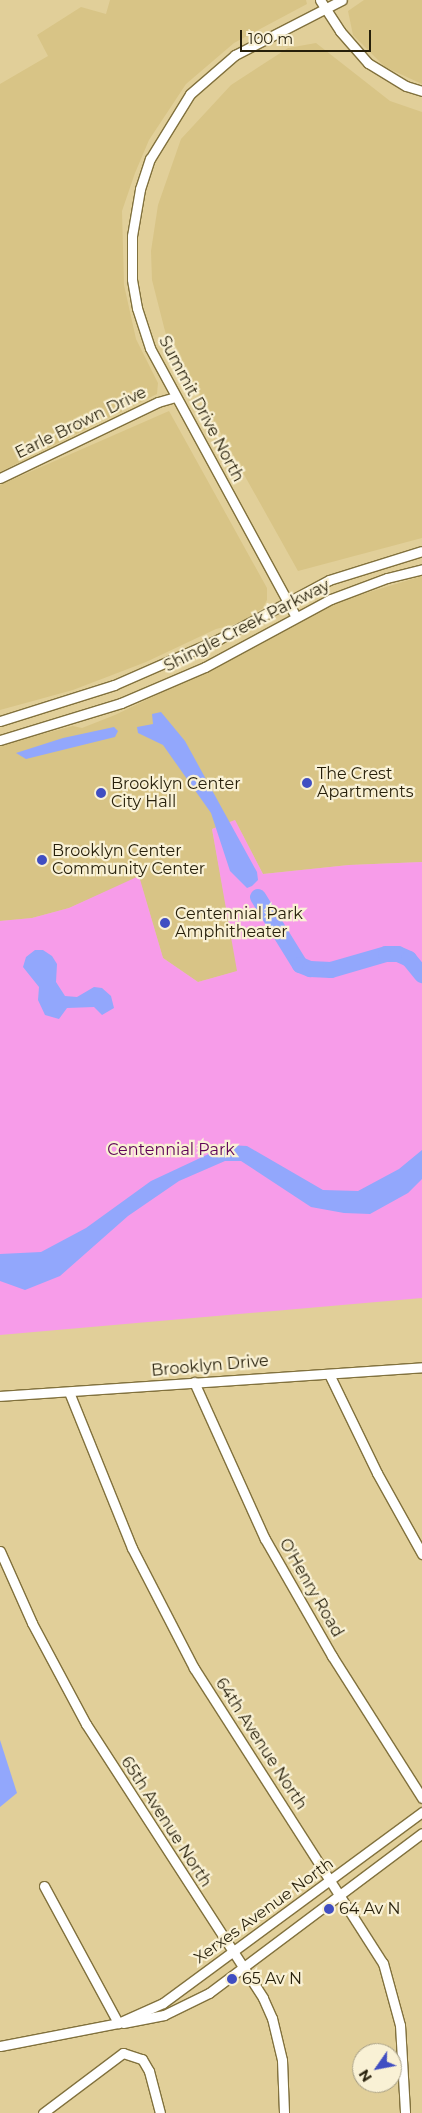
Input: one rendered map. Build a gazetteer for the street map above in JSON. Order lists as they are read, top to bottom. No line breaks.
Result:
{"streets":{"street":["Summit Drive North","Earle Brown Drive","Shingle Creek Parkway","Brooklyn Drive","O'Henry Road","64th Avenue North","65th Avenue North","Xerxes Avenue North"]},"crossings":[["Summit Drive North","Earle Brown Drive"],["Summit Drive North","Shingle Creek Parkway"],["Brooklyn Drive","O'Henry Road"],["Brooklyn Drive","64th Avenue North"],["64th Avenue North","Xerxes Avenue North"],["65th Avenue North","Xerxes Avenue North"]],"parks":["Centennial Park"],"places":["The Crest Apartments","Brooklyn Center City Hall","Brooklyn Center Community Center","Centennial Park Amphitheater","64 Av N","65 Av N"],"scale_bar":"100 m","north":"bottom left"}
